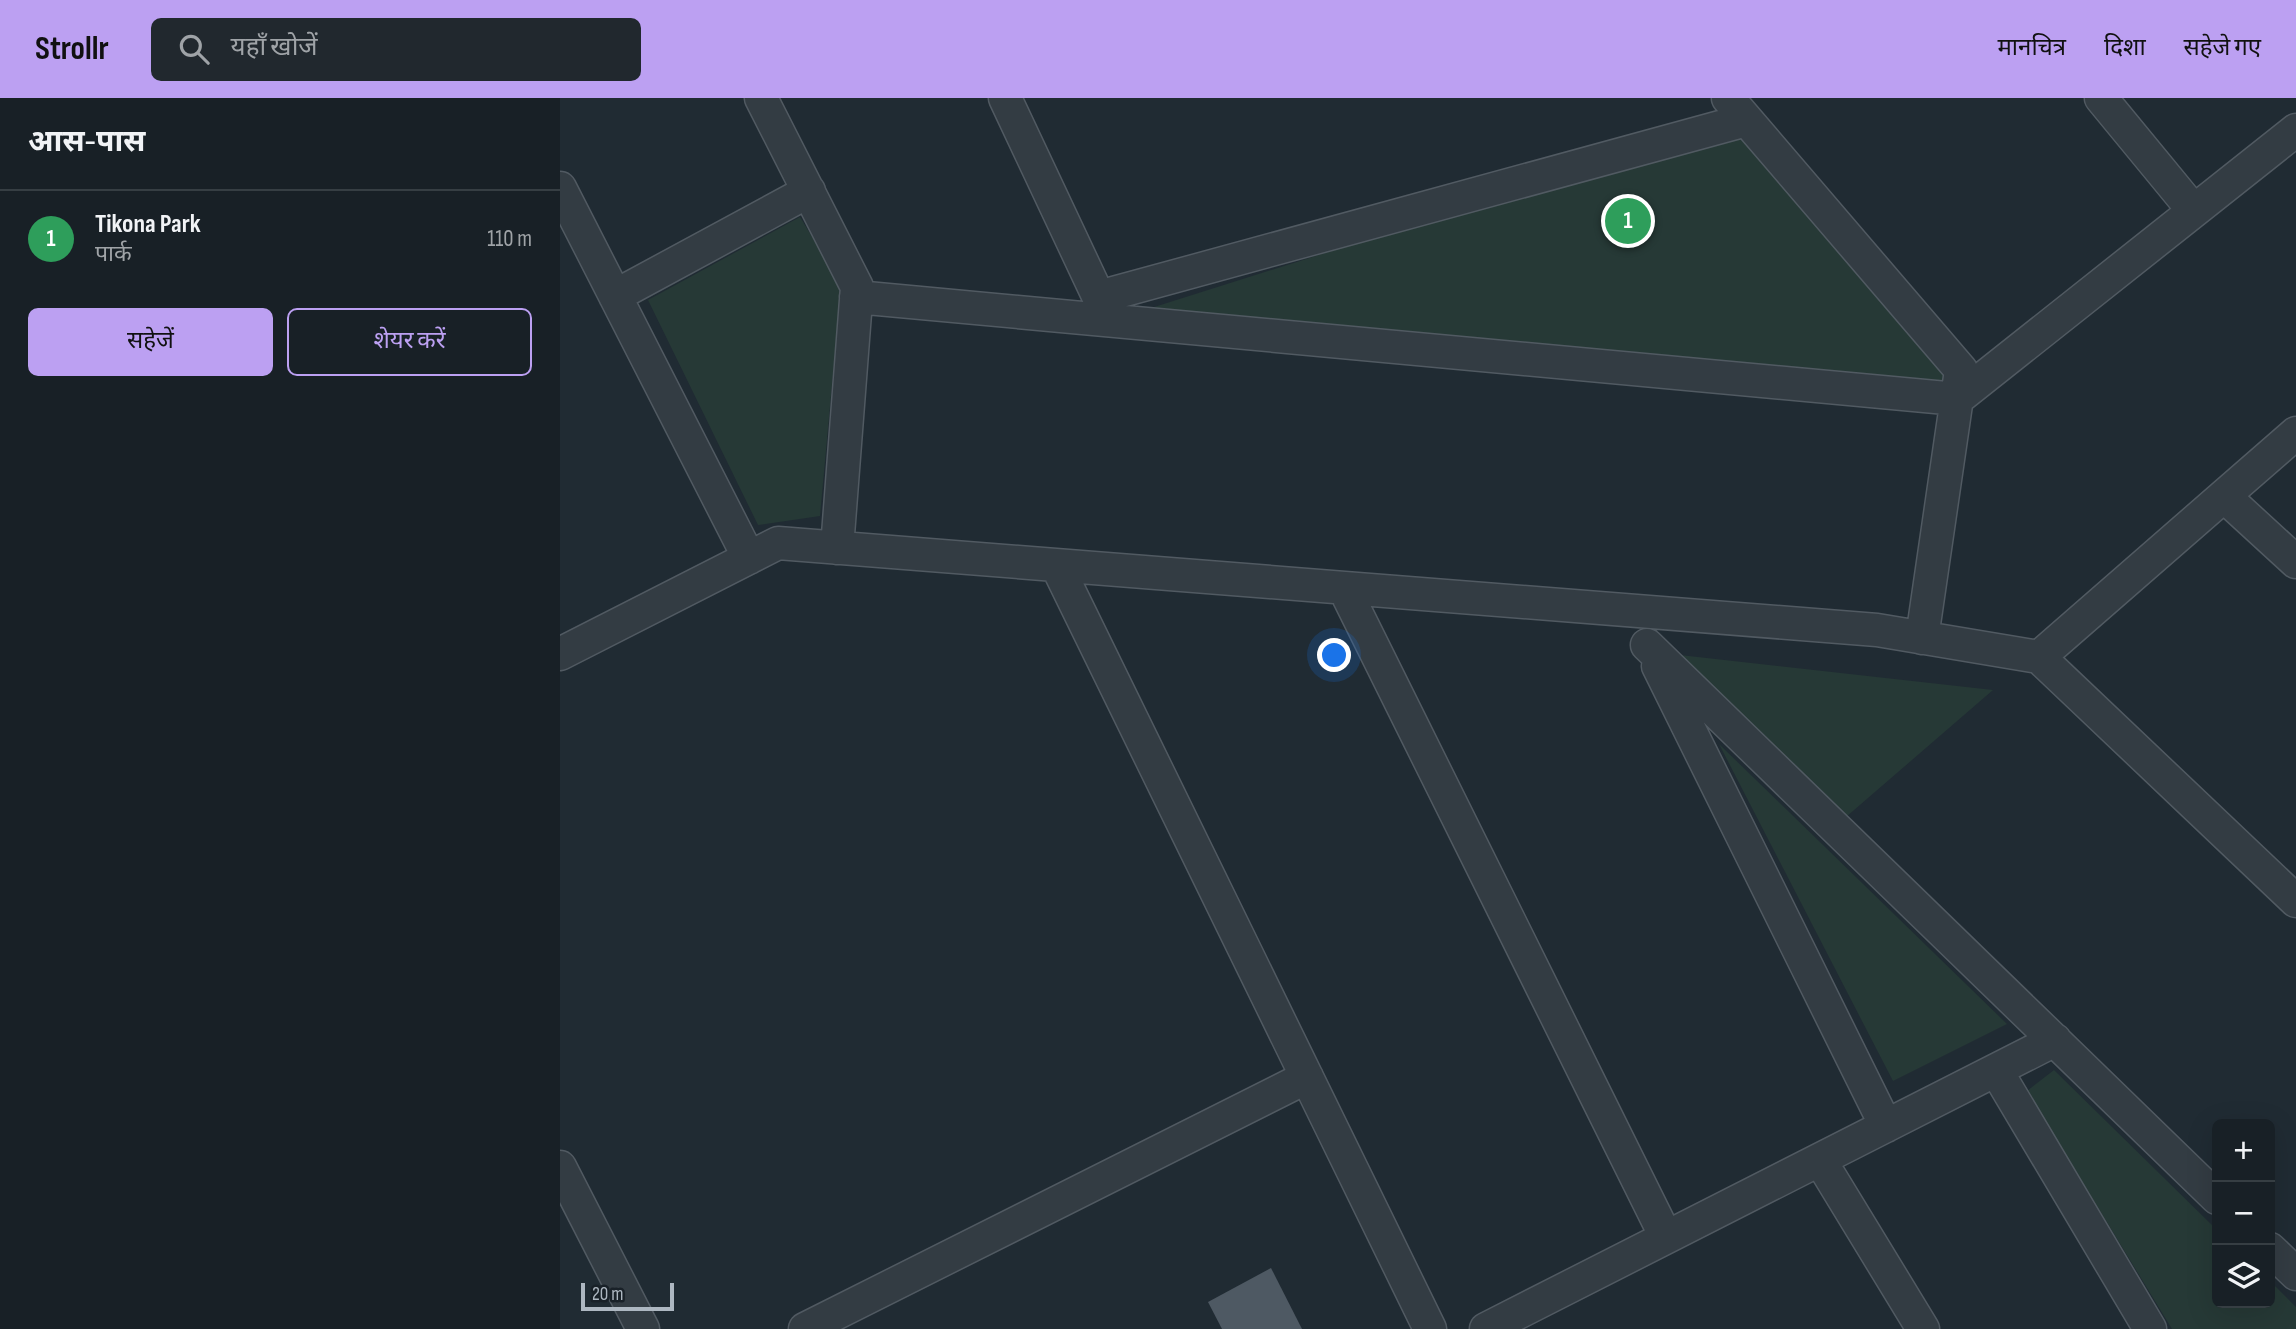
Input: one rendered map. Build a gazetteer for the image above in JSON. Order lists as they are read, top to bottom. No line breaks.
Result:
{"scale_bar":"20 m","page":{"header":"Strollr","search":"यहाँ खोजें","nav":["मानचित्र","दिशा","सहेजे गए"],"heading":"आस-पास","list":[{"mark":"1","name":"Tikona Park","note":"पार्क","value":"110 m"}],"pins":"1","buttons":["सहेजें","शेयर करें"],"map_buttons":["+","−"],"scale":"20 m"}}
